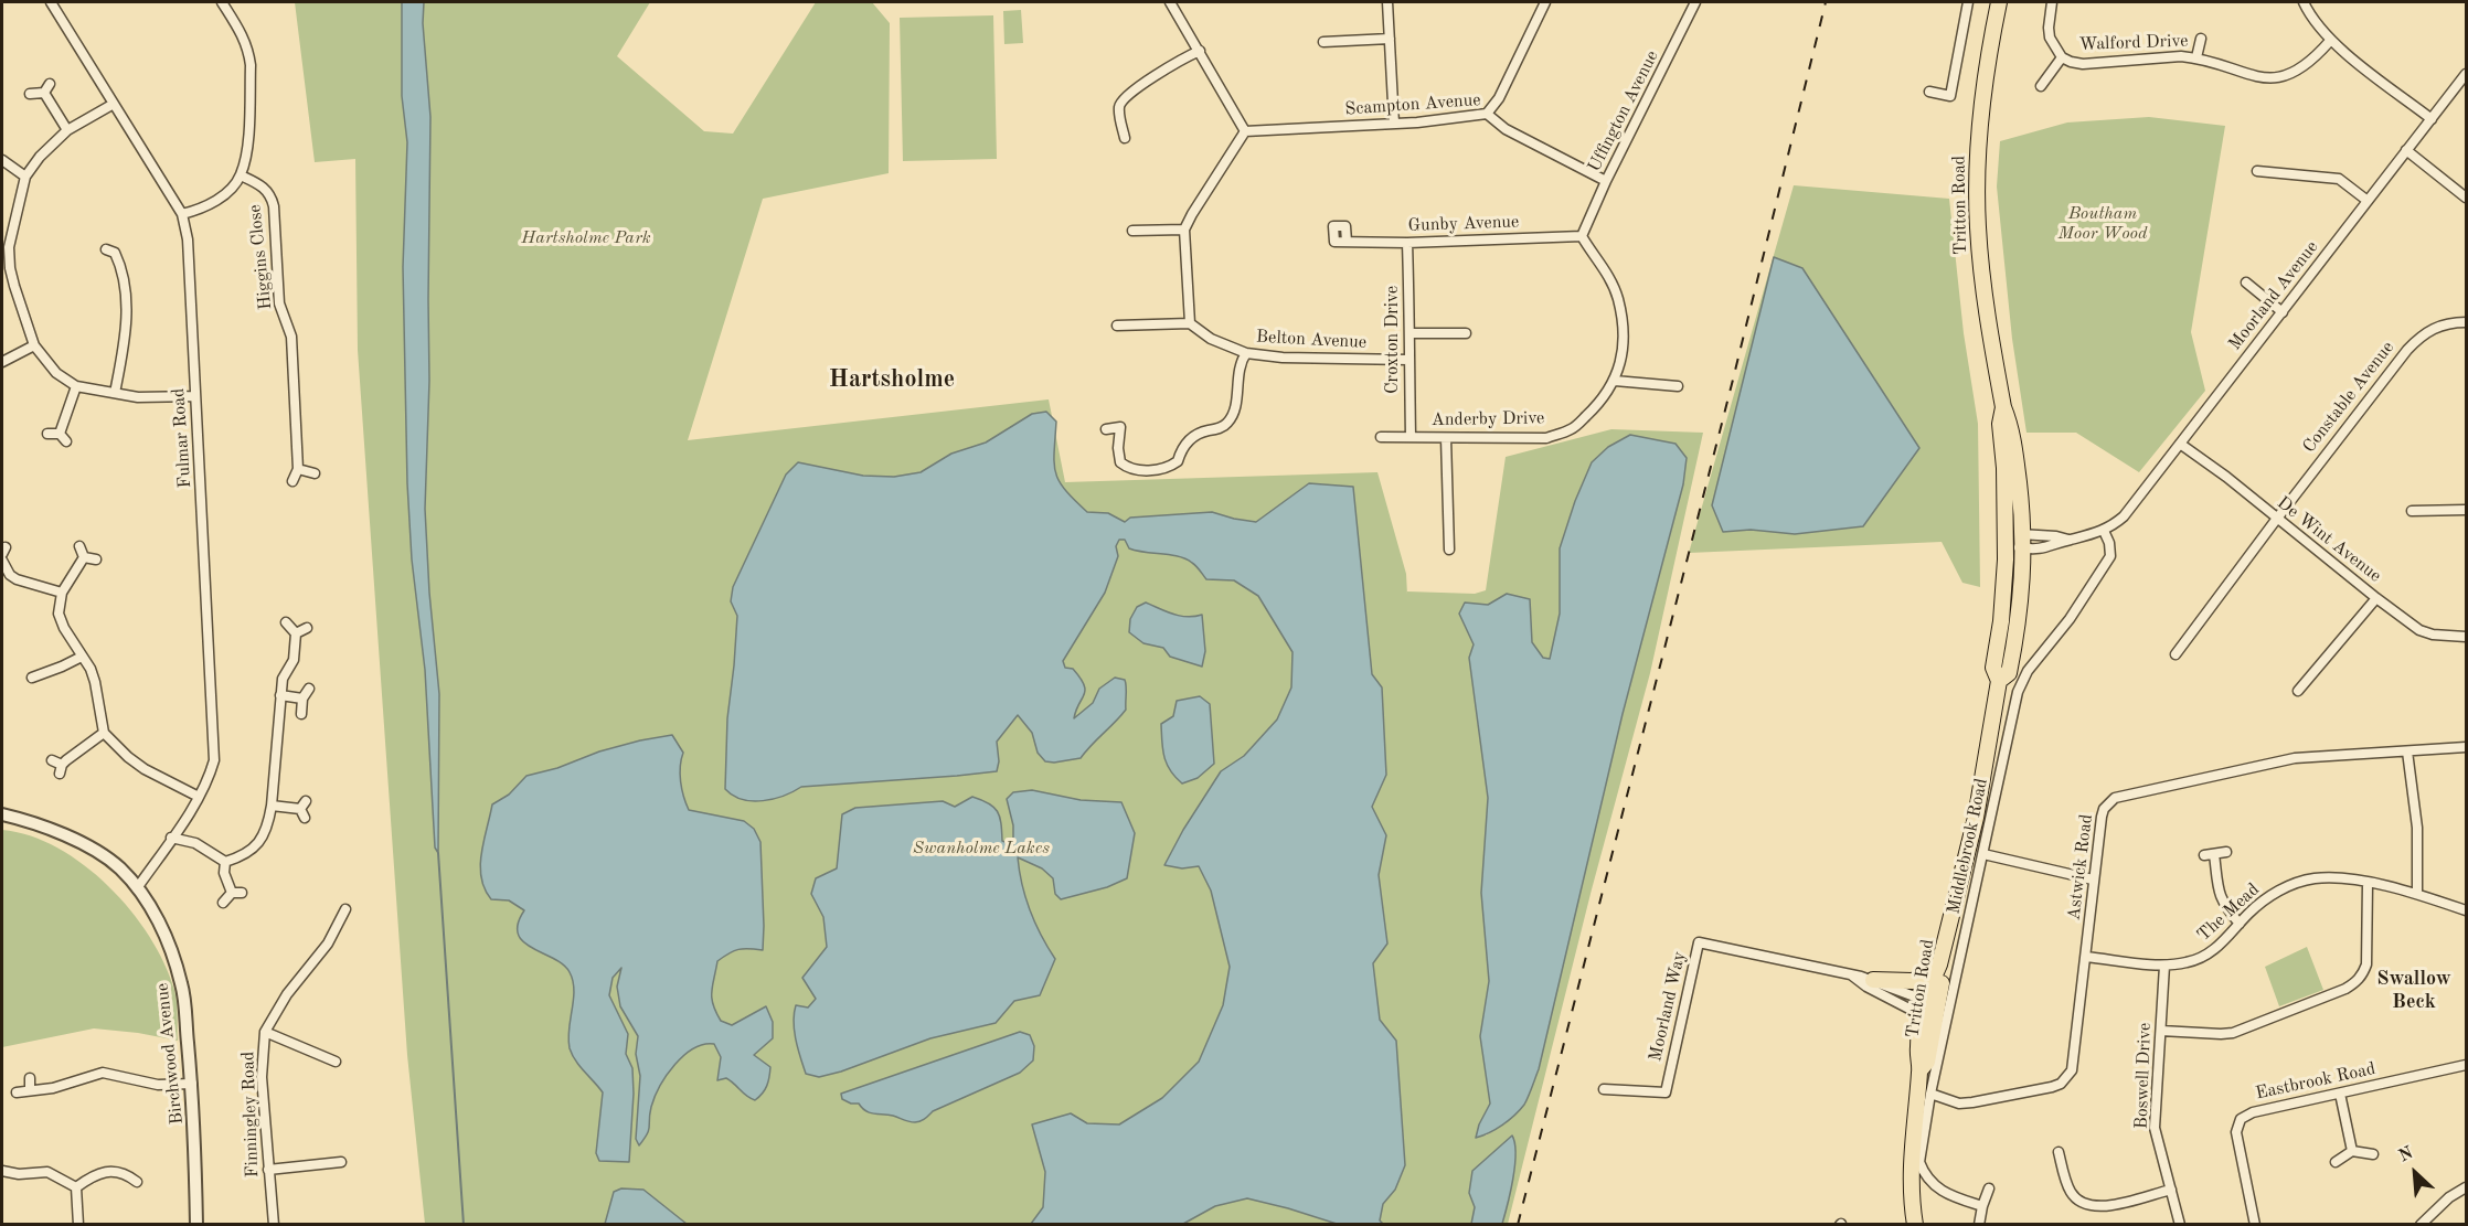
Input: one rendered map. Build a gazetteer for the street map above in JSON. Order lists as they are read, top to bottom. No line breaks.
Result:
{"streets":{"main road":["Tritton Road"],"street":["Walford Drive","Scampton Avenue","Uffington Avenue","Gunby Avenue","Higgins Close","Moorland Avenue","Belton Avenue","Croxton Drive","Constable Avenue","Anderby Drive","Fulmar Road","De Wint Avenue","Middlebrook Road","Astwick Road","The Mead","Moorland Way","Birchwood Avenue","Boswell Drive","Eastbrook Road","Finningley Road"]},"crossings":[["Scampton Avenue","Uffington Avenue"],["Uffington Avenue","Gunby Avenue"],["Uffington Avenue","Anderby Drive"],["Tritton Road","Moorland Avenue"],["Tritton Road","Moorland Way"],["Gunby Avenue","Croxton Drive"],["Gunby Avenue","Anderby Drive"],["Moorland Avenue","De Wint Avenue"],["Moorland Avenue","Middlebrook Road"],["Belton Avenue","Croxton Drive"],["Croxton Drive","Anderby Drive"],["Constable Avenue","De Wint Avenue"],["Fulmar Road","Birchwood Avenue"],["Middlebrook Road","Astwick Road"],["Astwick Road","The Mead"],["The Mead","Boswell Drive"]],"districts":["Hartsholme","Swallow Beck"],"parks":["Boutham Moor Wood","Hartsholme Park","Swanholme Lakes"],"north":"top left"}
